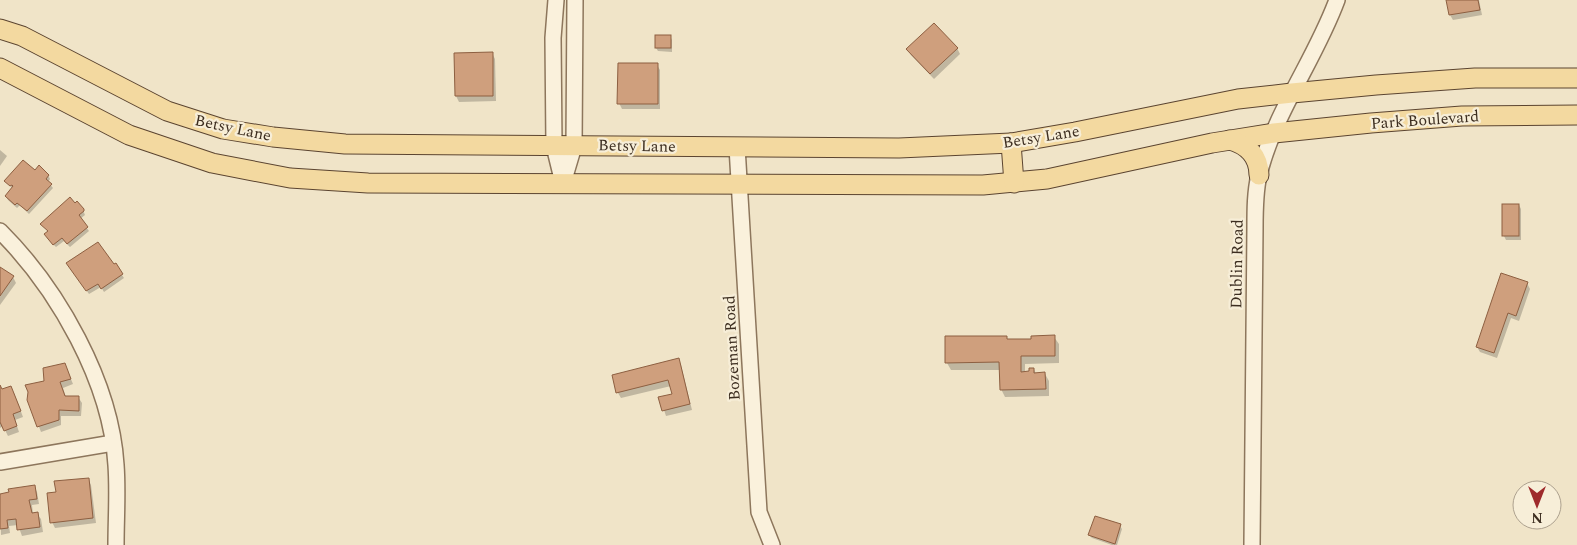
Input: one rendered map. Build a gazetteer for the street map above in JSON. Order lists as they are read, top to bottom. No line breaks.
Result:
{"streets":{"main road":["Park Boulevard","Betsy Lane"],"street":["Dublin Road","Bozeman Road"]},"crossings":[["Park Boulevard","Dublin Road"],["Betsy Lane","Dublin Road"],["Betsy Lane","Bozeman Road"]],"north":"bottom"}
